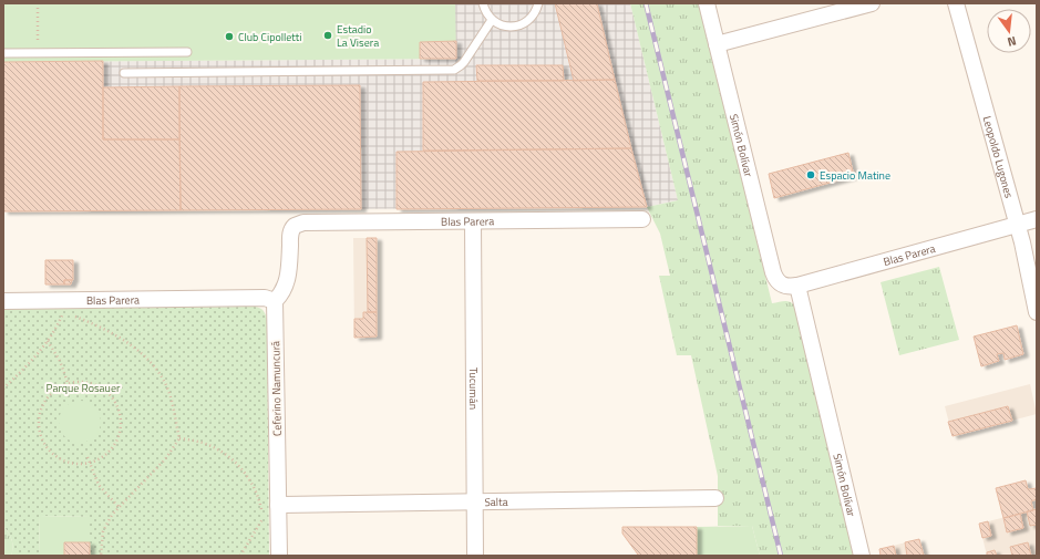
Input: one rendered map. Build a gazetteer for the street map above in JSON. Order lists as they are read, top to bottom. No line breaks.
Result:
{"streets":{"street":["Simón Bolívar","Leopoldo Lugones","Blas Parera","Ceferino Namuncurá","Tucumán","Salta"]},"crossings":[["Simón Bolívar","Blas Parera"],["Leopoldo Lugones","Blas Parera"],["Blas Parera","Ceferino Namuncurá"],["Blas Parera","Tucumán"],["Ceferino Namuncurá","Salta"],["Tucumán","Salta"]],"parks":["Parque Rosauer"],"places":["Estadio La Visera","Club Cipolletti","Espacio Matine"],"north":"bottom"}
